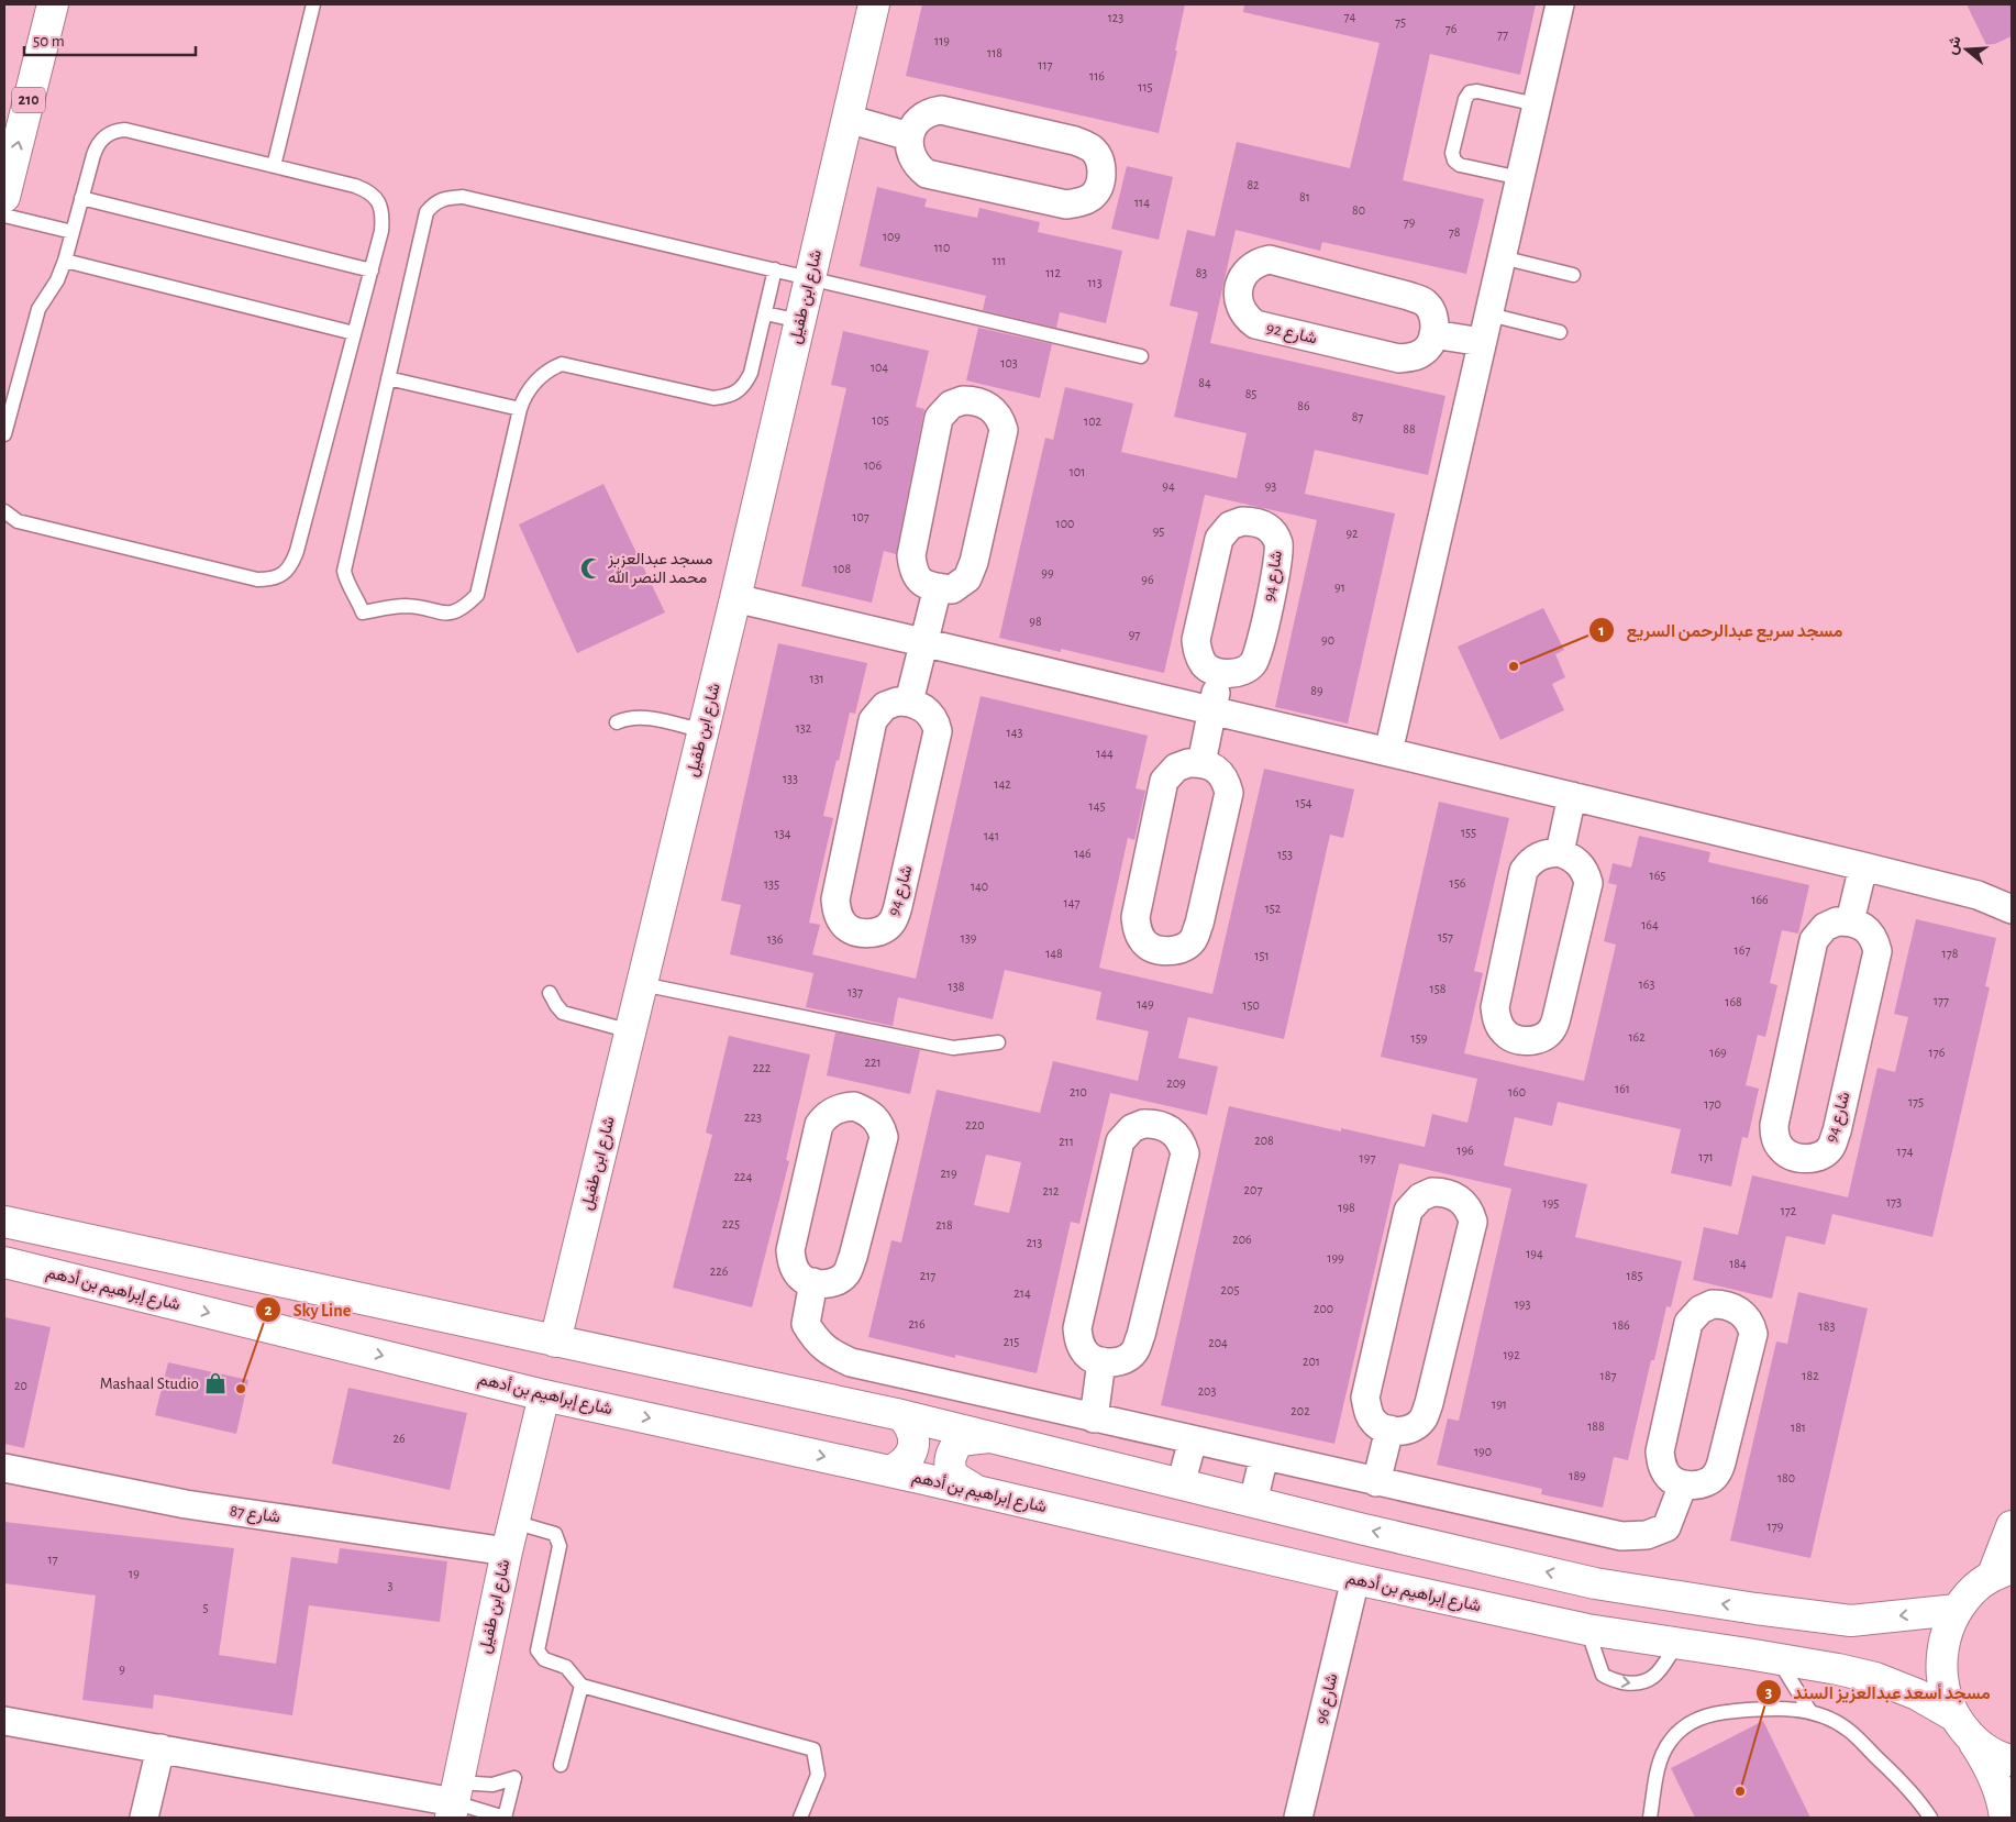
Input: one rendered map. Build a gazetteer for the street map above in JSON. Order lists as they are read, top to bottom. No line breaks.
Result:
{"streets":{"street":["210","شارع ابن طفيل","شارع 92","شارع 94","شارع إبراهيم بن أدهم","شارع 87","شارع 96"]},"crossings":[["شارع ابن طفيل","شارع إبراهيم بن أدهم"],["شارع ابن طفيل","شارع 87"],["شارع إبراهيم بن أدهم","شارع 96"]],"places":{"mosque":["مسجد عبدالعزيز محمد النصر الله"],"other":["مسجد سريع عبدالرحمن السريع","Sky Line","مسجد أسعد عبدالعزيز السند"],"shop":["Mashaal Studio"]},"house_numbers":["74","123","75","76","77","119","118","117","116","115","82","81","114","80","79","78","109","110","111","112","83","113","103","104","84","85","86","87","105","102","88","106","101","94","93","107","100","95","92","108","99","96","91","98","97","90","131","89","132","143","144","133","142","154","145","155","134","141","146","153","165","156","135","140","166","147","152","164","157","139","136","167","148","178","151","163","138","158","137","177","168","149","150","162","159","169","176","221","222","209","161","210","160","175","170","223","220","208","211","196","174","171","197","219","224","207","212","173","195","198","172","225","218","206","213","194","199","184","226","217","185","205","214","193","200","216","186","183","215","204","192","201","187","182","20","203","191","202","188","181","26","190","189","180","179","17","19","3","5","9"],"scale_bar":"50 m","north":"left"}
